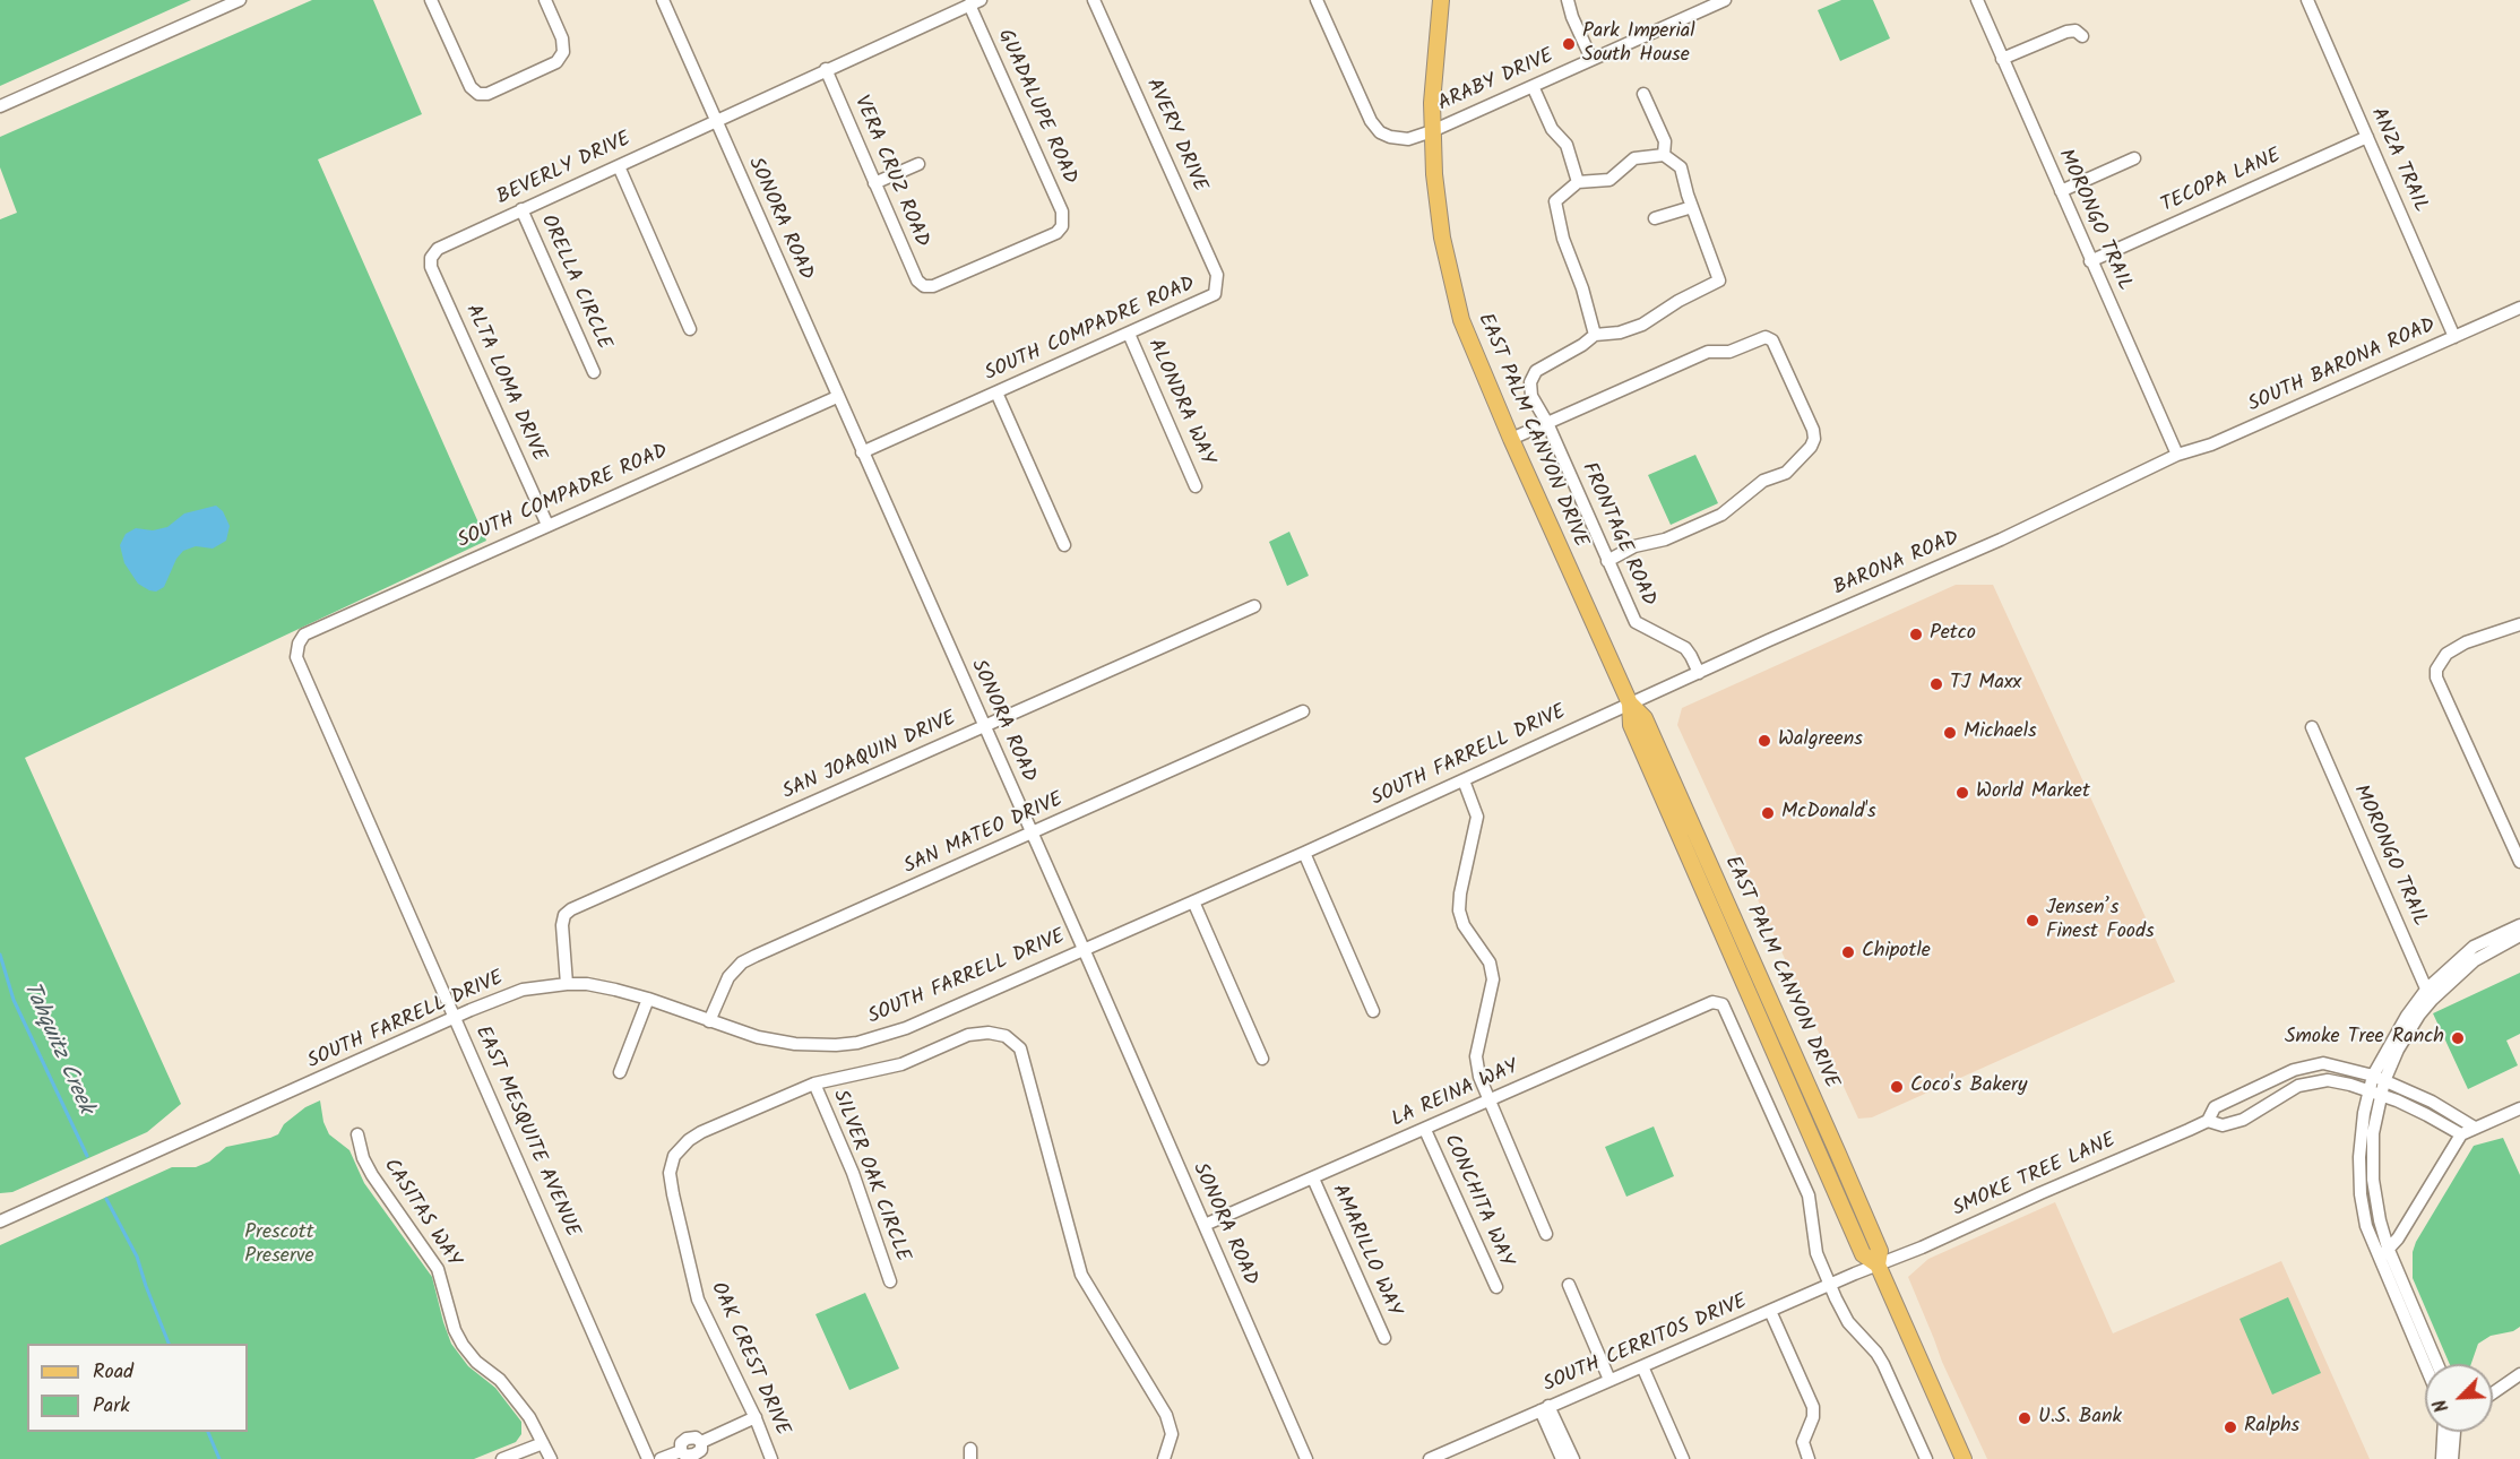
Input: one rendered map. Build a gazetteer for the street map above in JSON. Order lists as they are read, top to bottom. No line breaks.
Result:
{"streets":{"main road":["EAST PALM CANYON DRIVE"],"street":["ARABY DRIVE","GUADALUPE ROAD","AVERY DRIVE","ANZA TRAIL","BEVERLY DRIVE","VERA CRUZ ROAD","TECOPA LANE","SONORA ROAD","MORONGO TRAIL","ORELLA CIRCLE","SOUTH COMPADRE ROAD","SOUTH BARONA ROAD","ALTA LOMA DRIVE","ALONDRA WAY","FRONTAGE ROAD","BARONA ROAD","SAN JOAQUIN DRIVE","SOUTH FARRELL DRIVE","SAN MATEO DRIVE","LA REINA WAY","EAST MESQUITE AVENUE","SILVER OAK CIRCLE","SMOKE TREE LANE","CONCHITA WAY","CASITAS WAY","AMARILLO WAY","SOUTH CERRITOS DRIVE","OAK CREST DRIVE"]},"crossings":[["ARABY DRIVE","EAST PALM CANYON DRIVE"],["GUADALUPE ROAD","BEVERLY DRIVE"],["GUADALUPE ROAD","VERA CRUZ ROAD"],["AVERY DRIVE","SOUTH COMPADRE ROAD"],["ANZA TRAIL","TECOPA LANE"],["ANZA TRAIL","SOUTH BARONA ROAD"],["BEVERLY DRIVE","VERA CRUZ ROAD"],["BEVERLY DRIVE","SONORA ROAD"],["BEVERLY DRIVE","ORELLA CIRCLE"],["BEVERLY DRIVE","ALTA LOMA DRIVE"],["TECOPA LANE","MORONGO TRAIL"],["SONORA ROAD","SOUTH COMPADRE ROAD"],["SONORA ROAD","SAN JOAQUIN DRIVE"],["SONORA ROAD","SOUTH FARRELL DRIVE"],["SONORA ROAD","SAN MATEO DRIVE"],["SONORA ROAD","LA REINA WAY"],["MORONGO TRAIL","SOUTH BARONA ROAD"],["MORONGO TRAIL","BARONA ROAD"],["SOUTH COMPADRE ROAD","ALTA LOMA DRIVE"],["SOUTH COMPADRE ROAD","ALONDRA WAY"],["SOUTH COMPADRE ROAD","EAST MESQUITE AVENUE"],["SOUTH BARONA ROAD","BARONA ROAD"],["EAST PALM CANYON DRIVE","BARONA ROAD"],["EAST PALM CANYON DRIVE","SOUTH FARRELL DRIVE"],["EAST PALM CANYON DRIVE","SMOKE TREE LANE"],["EAST PALM CANYON DRIVE","SOUTH CERRITOS DRIVE"],["FRONTAGE ROAD","BARONA ROAD"],["BARONA ROAD","SOUTH FARRELL DRIVE"],["SAN JOAQUIN DRIVE","SOUTH FARRELL DRIVE"],["SOUTH FARRELL DRIVE","SAN MATEO DRIVE"],["SOUTH FARRELL DRIVE","EAST MESQUITE AVENUE"],["LA REINA WAY","CONCHITA WAY"],["LA REINA WAY","AMARILLO WAY"],["LA REINA WAY","SOUTH CERRITOS DRIVE"],["SILVER OAK CIRCLE","OAK CREST DRIVE"],["SMOKE TREE LANE","SOUTH CERRITOS DRIVE"]],"water":["Tahquitz Creek"],"parks":["Prescott Preserve"],"places":["Park Imperial South House","Petco","TJ Maxx","Michaels","Walgreens","World Market","McDonald's","Jensen’s Finest Foods","Chipotle","Smoke Tree Ranch","Coco's Bakery","U.S. Bank","Ralphs"],"legend":["Road","Park"],"north":"bottom left"}
